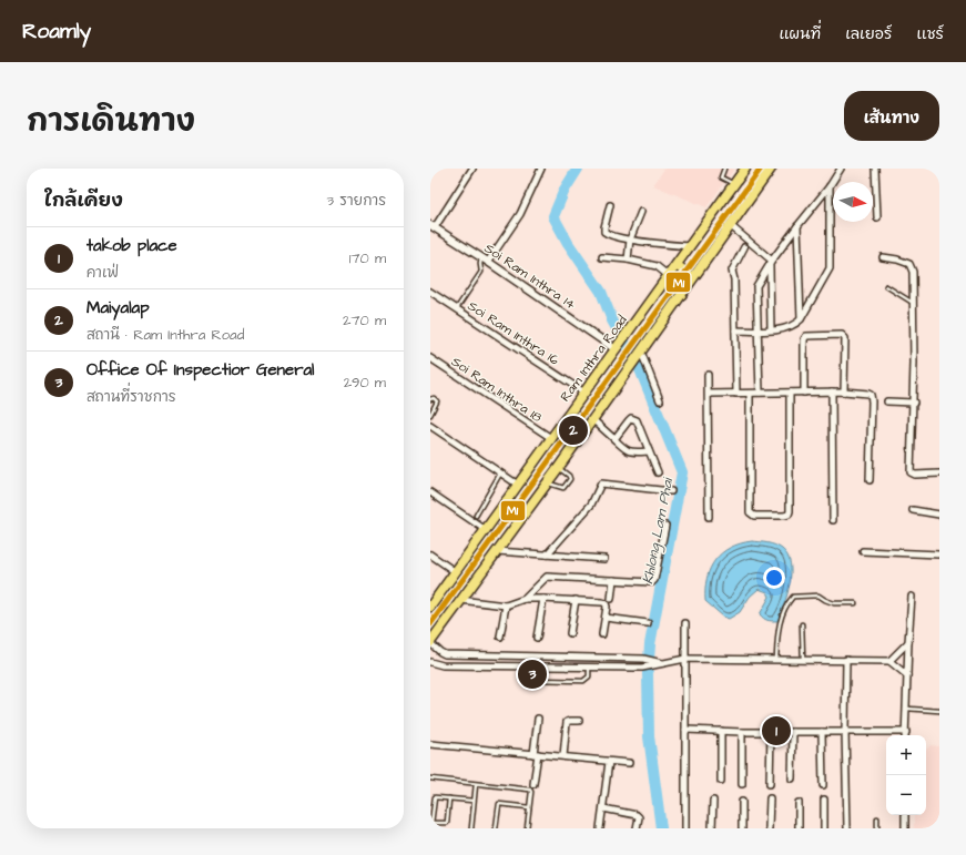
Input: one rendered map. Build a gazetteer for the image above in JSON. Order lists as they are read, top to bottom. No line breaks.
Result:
{"streets":{"main road":["Ram Inthra Road"],"street":["Soi Ram Inthra 14","Soi Ram Inthra 16","Soi Ram Inthra 18"]},"crossings":[["Soi Ram Inthra 14","Ram Inthra Road"],["Soi Ram Inthra 16","Ram Inthra Road"],["Ram Inthra Road","Soi Ram Inthra 18"]],"water":["Khlong Lam Phai"],"lines":["transit line M1"],"north":"right","page":{"header":"Roamly","nav":["แผนที่","เลเยอร์","แชร์"],"title":"การเดินทาง","buttons":"เส้นทาง","heading":["ใกล้เคียง","3 รายการ"],"list":[{"mark":"1","name":"takob place","note":"คาเฟ่","value":"170 m"},{"mark":"2","name":"Maiyalap","note":"สถานี · Ram Inthra Road","value":"270 m"},{"mark":"3","name":"Office Of Inspectior General","note":"สถานที่ราชการ","value":"290 m"}],"pins":["2","3","1"],"map_buttons":["+","−"]}}
